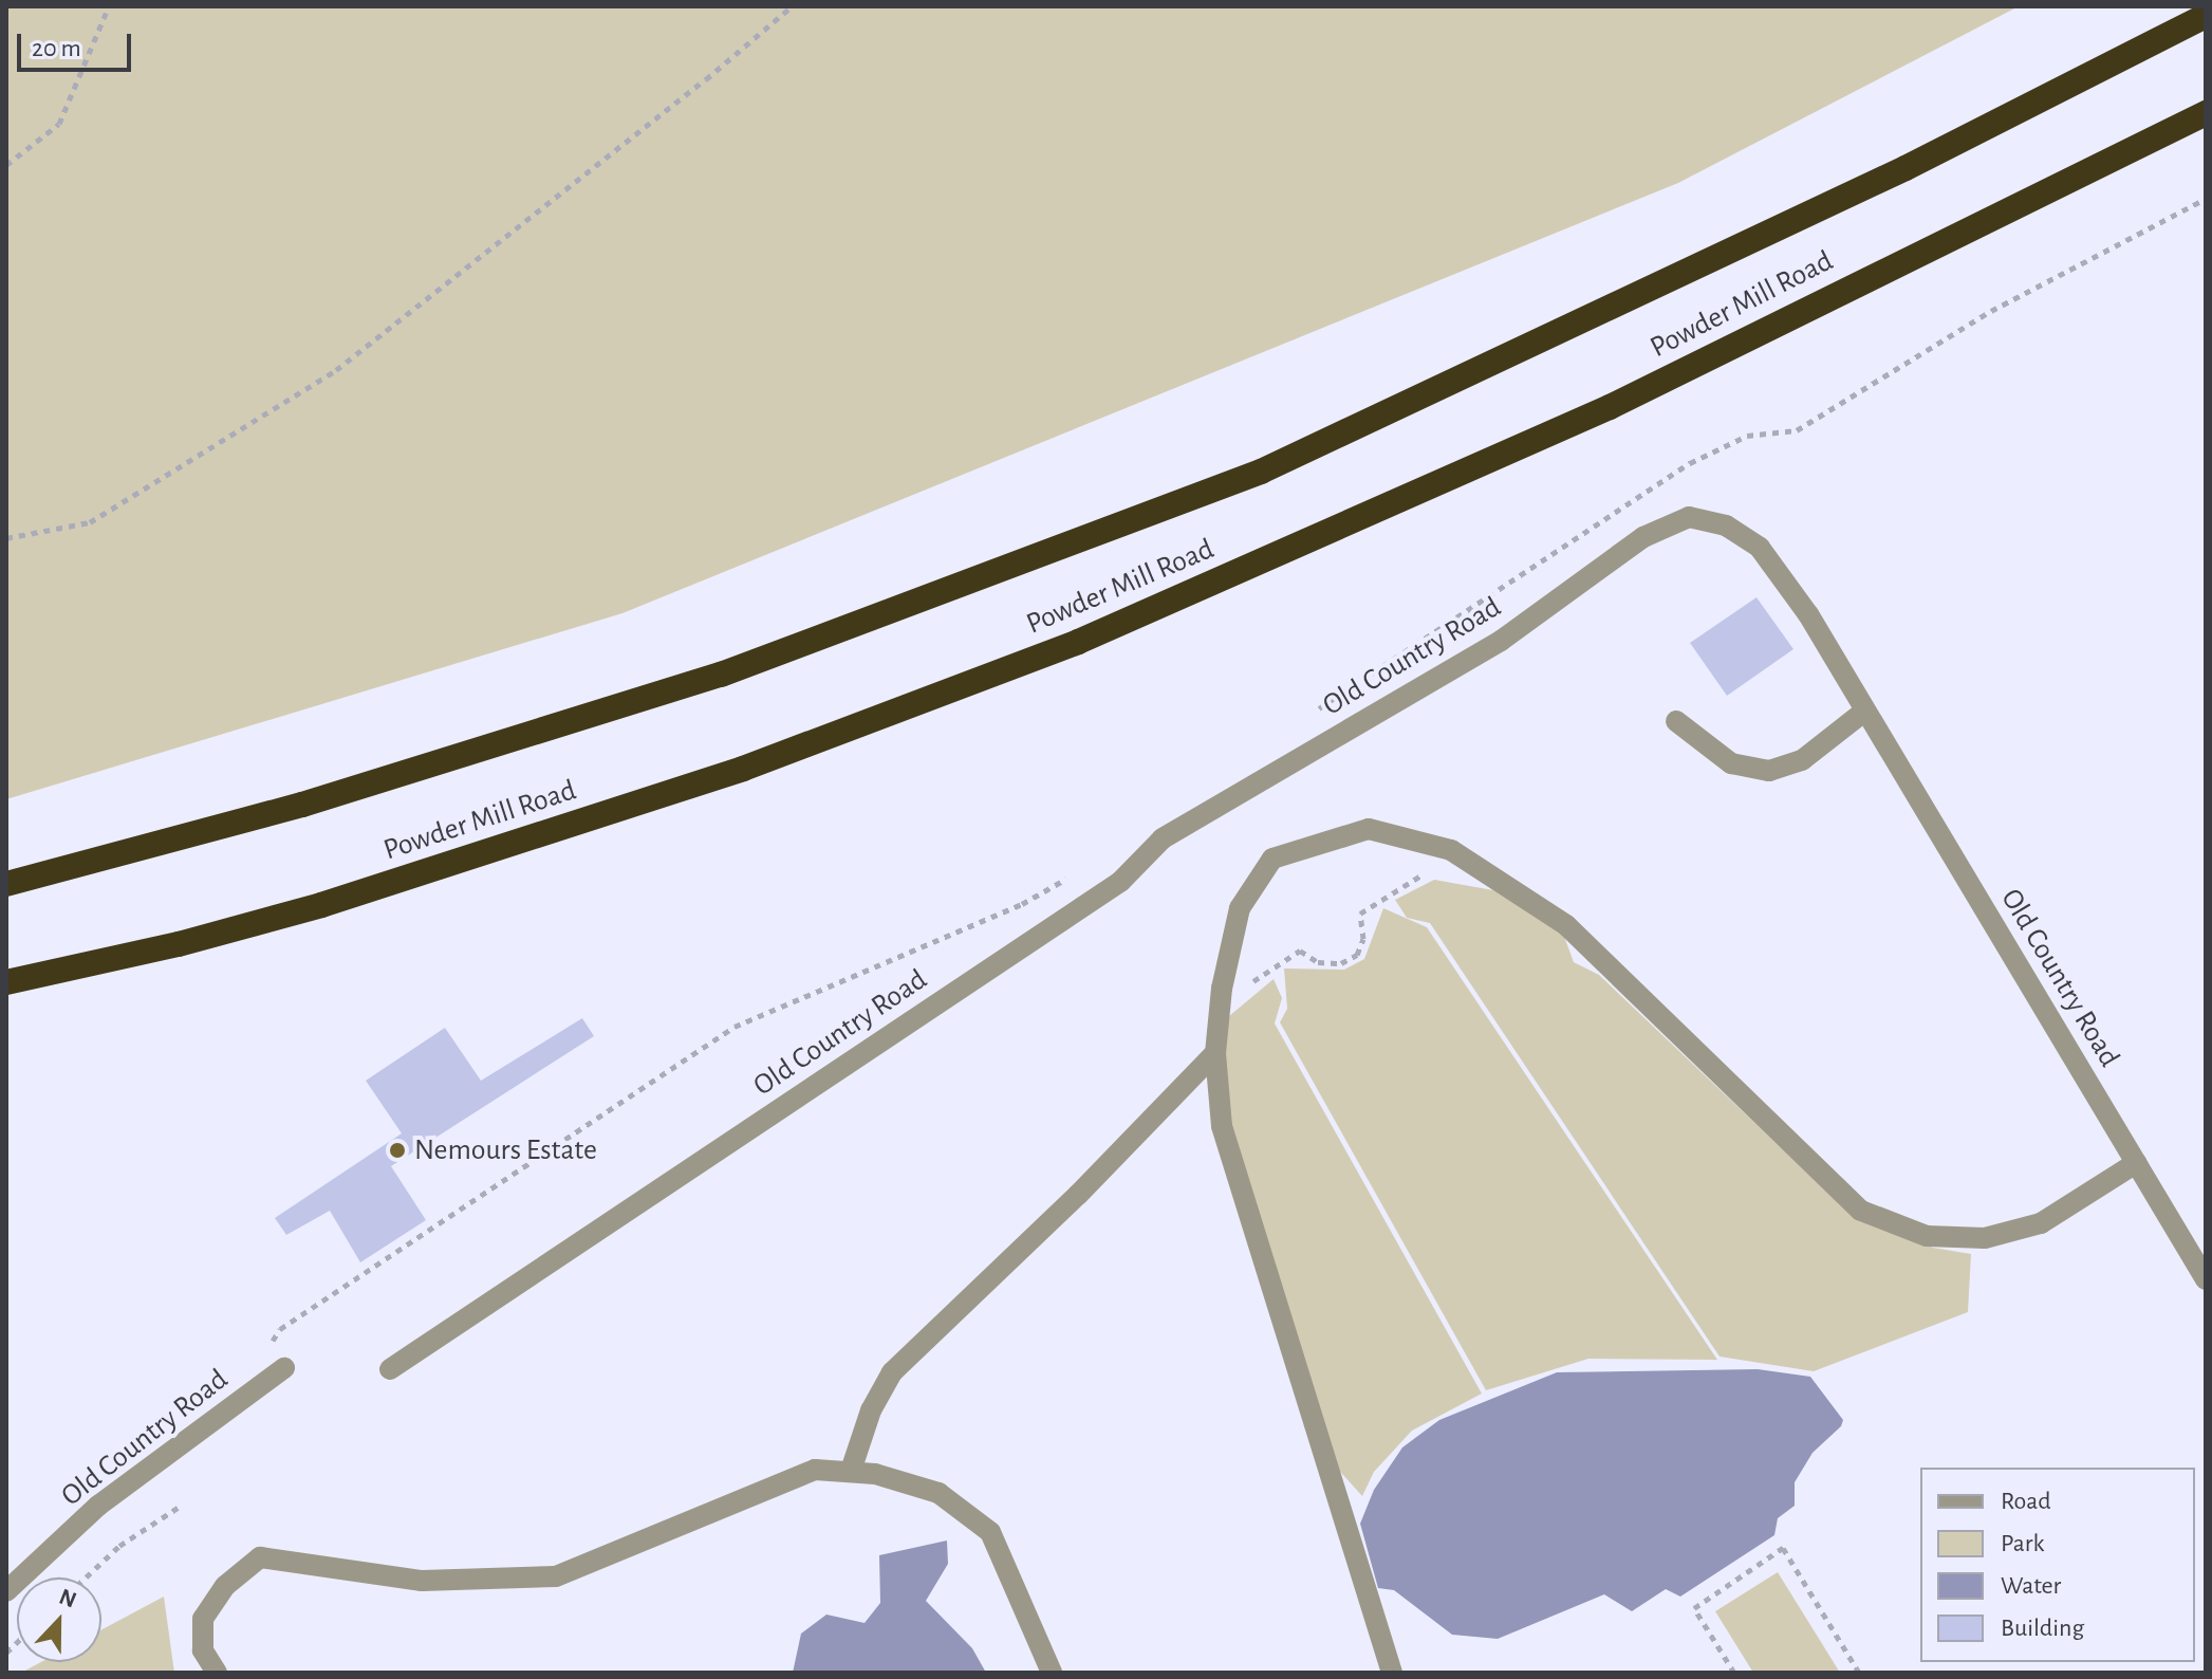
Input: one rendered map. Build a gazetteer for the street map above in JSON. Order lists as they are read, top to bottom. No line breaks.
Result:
{"streets":{"highway":["Powder Mill Road"],"street":["Old Country Road"]},"places":["Nemours Estate"],"legend":["Road","Park","Water","Building"],"scale_bar":"20 m","north":"top"}
